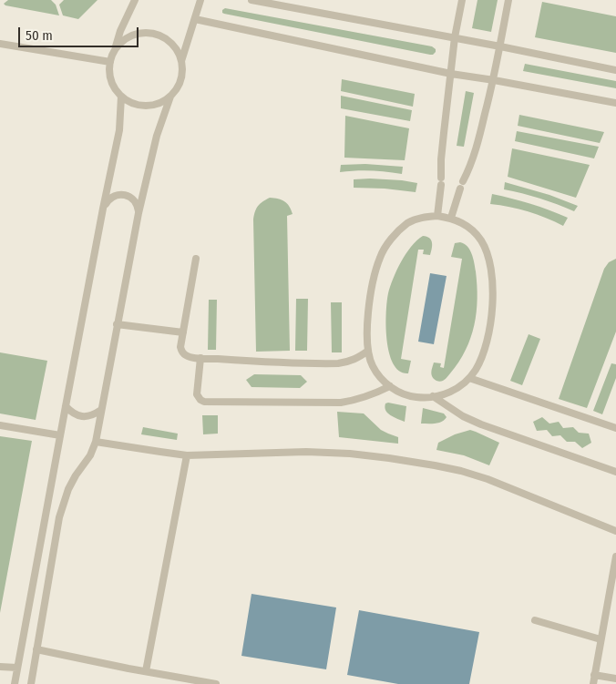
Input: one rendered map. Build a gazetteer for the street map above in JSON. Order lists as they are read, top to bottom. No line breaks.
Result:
{"scale_bar":"50 m"}
